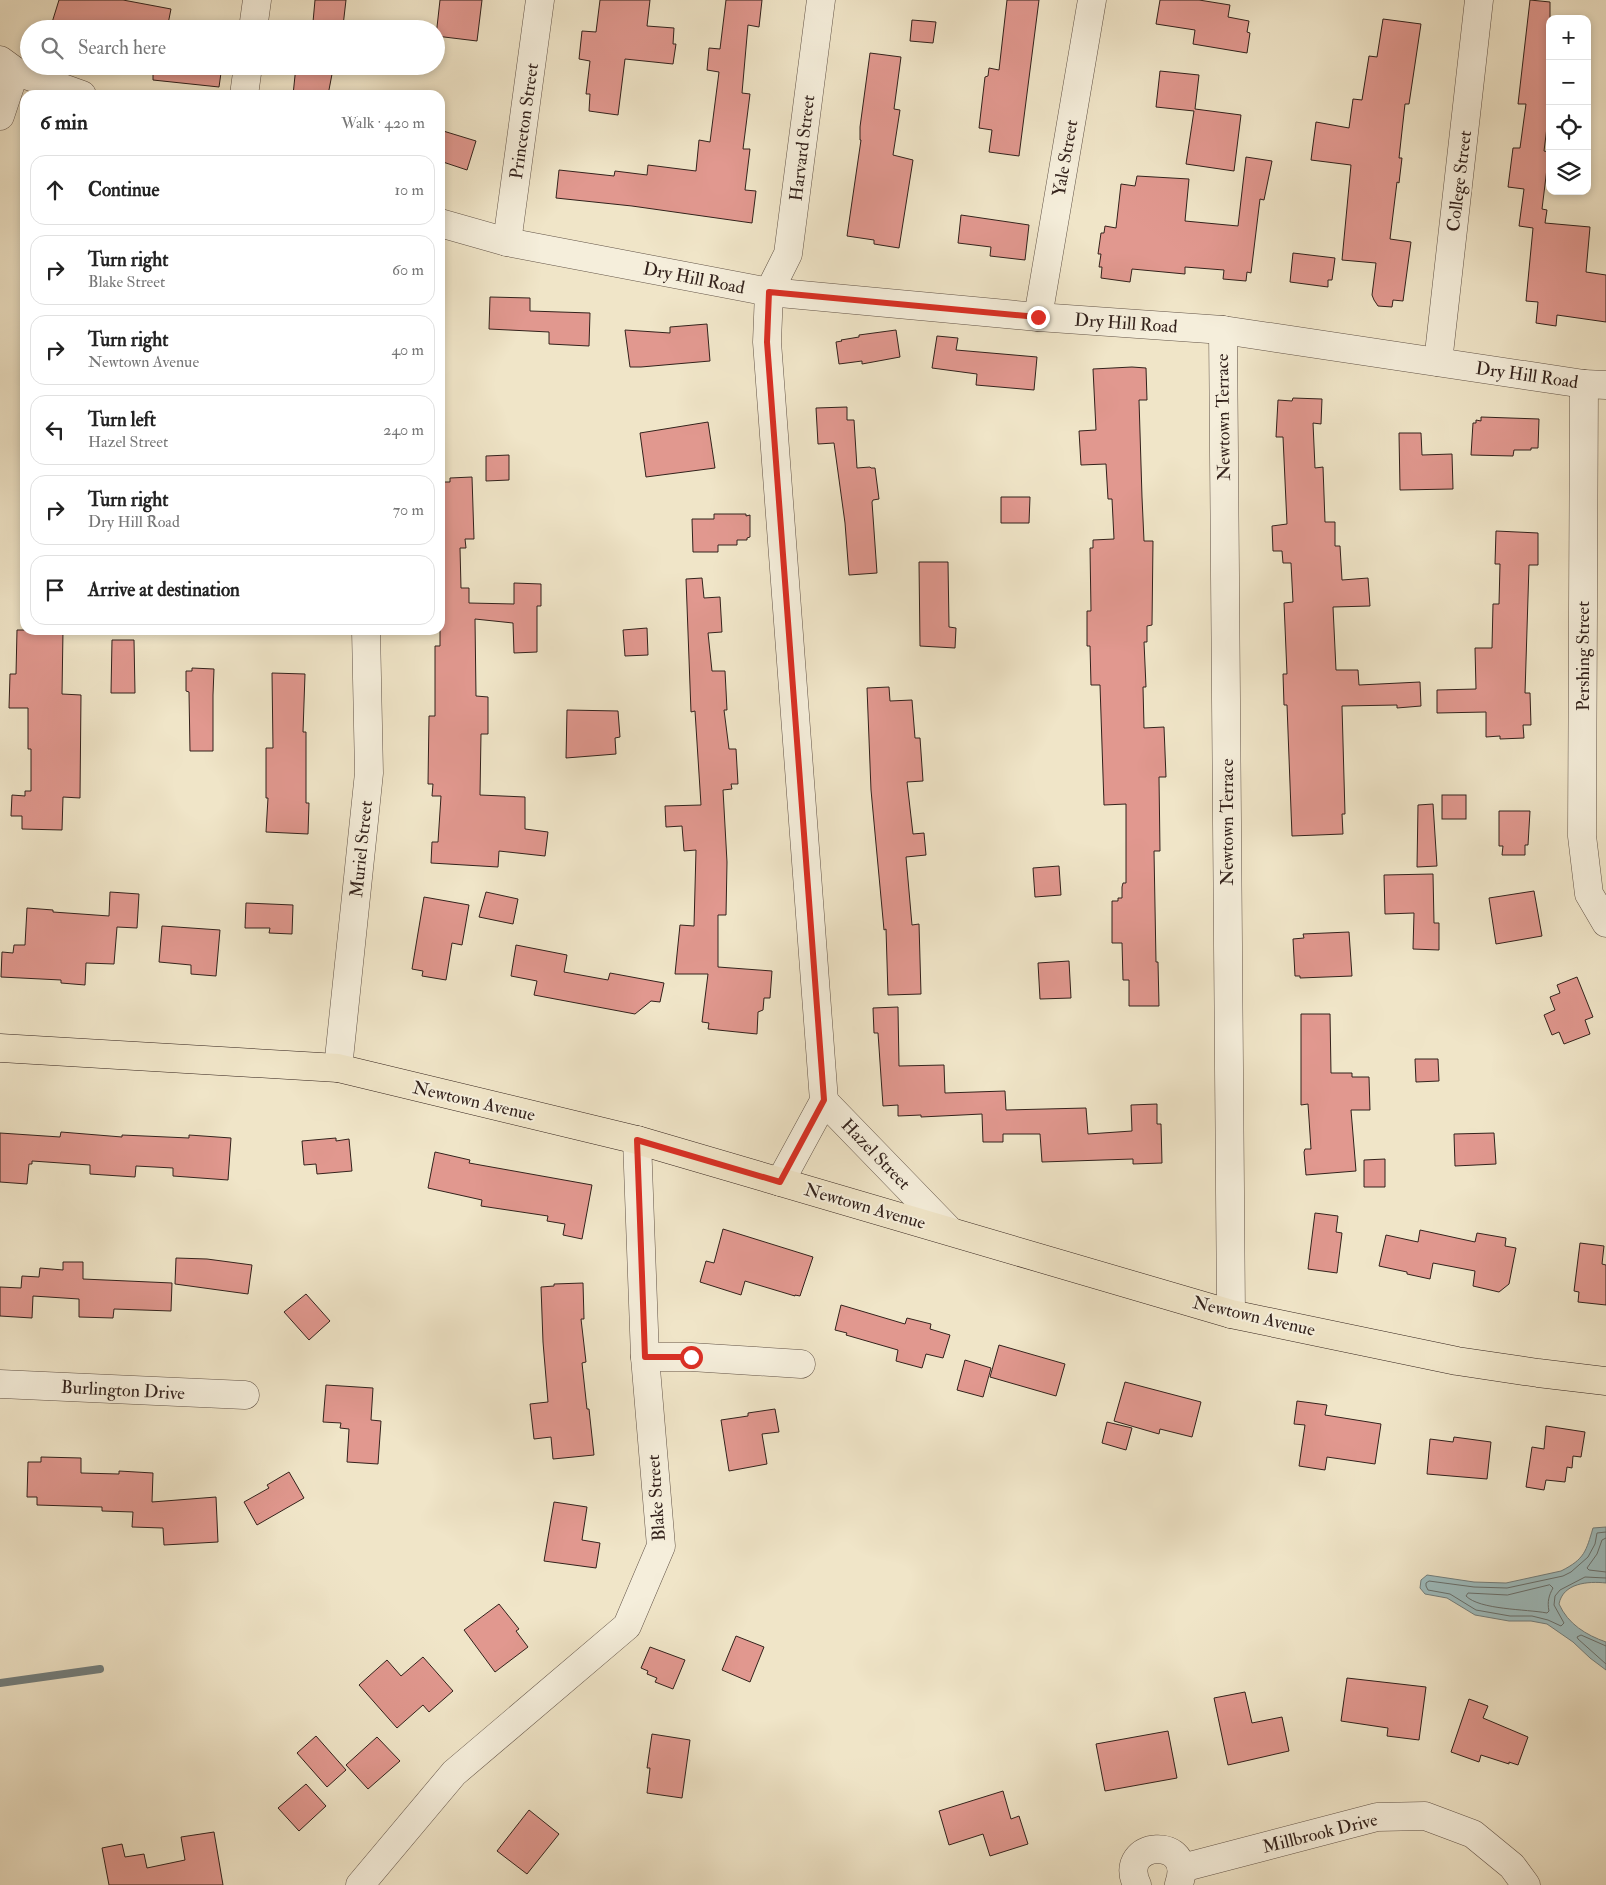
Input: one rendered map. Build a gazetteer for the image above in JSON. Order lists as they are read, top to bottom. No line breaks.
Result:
{"streets":{"main road":["Newtown Avenue"],"street":["Princeton Street","Harvard Street","Yale Street","College Street","Dry Hill Road","Newtown Terrace","Pershing Street","Muriel Street","Hazel Street","Burlington Drive","Blake Street","Millbrook Drive"]},"crossings":[["Princeton Street","Dry Hill Road"],["Harvard Street","Dry Hill Road"],["Yale Street","Dry Hill Road"],["College Street","Dry Hill Road"],["Dry Hill Road","Newtown Terrace"],["Dry Hill Road","Pershing Street"],["Newtown Terrace","Newtown Avenue"],["Muriel Street","Newtown Avenue"],["Newtown Avenue","Hazel Street"],["Newtown Avenue","Blake Street"]],"page":{"map_buttons":["+","−"],"search":"Search here","heading":["6 min","Walk · 420 m"],"list":[["Continue","10 m"],["Turn right","Blake Street","60 m"],["Turn right","Newtown Avenue","40 m"],["Turn left","Hazel Street","240 m"],["Turn right","Dry Hill Road","70 m"],"Arrive at destination"]}}
